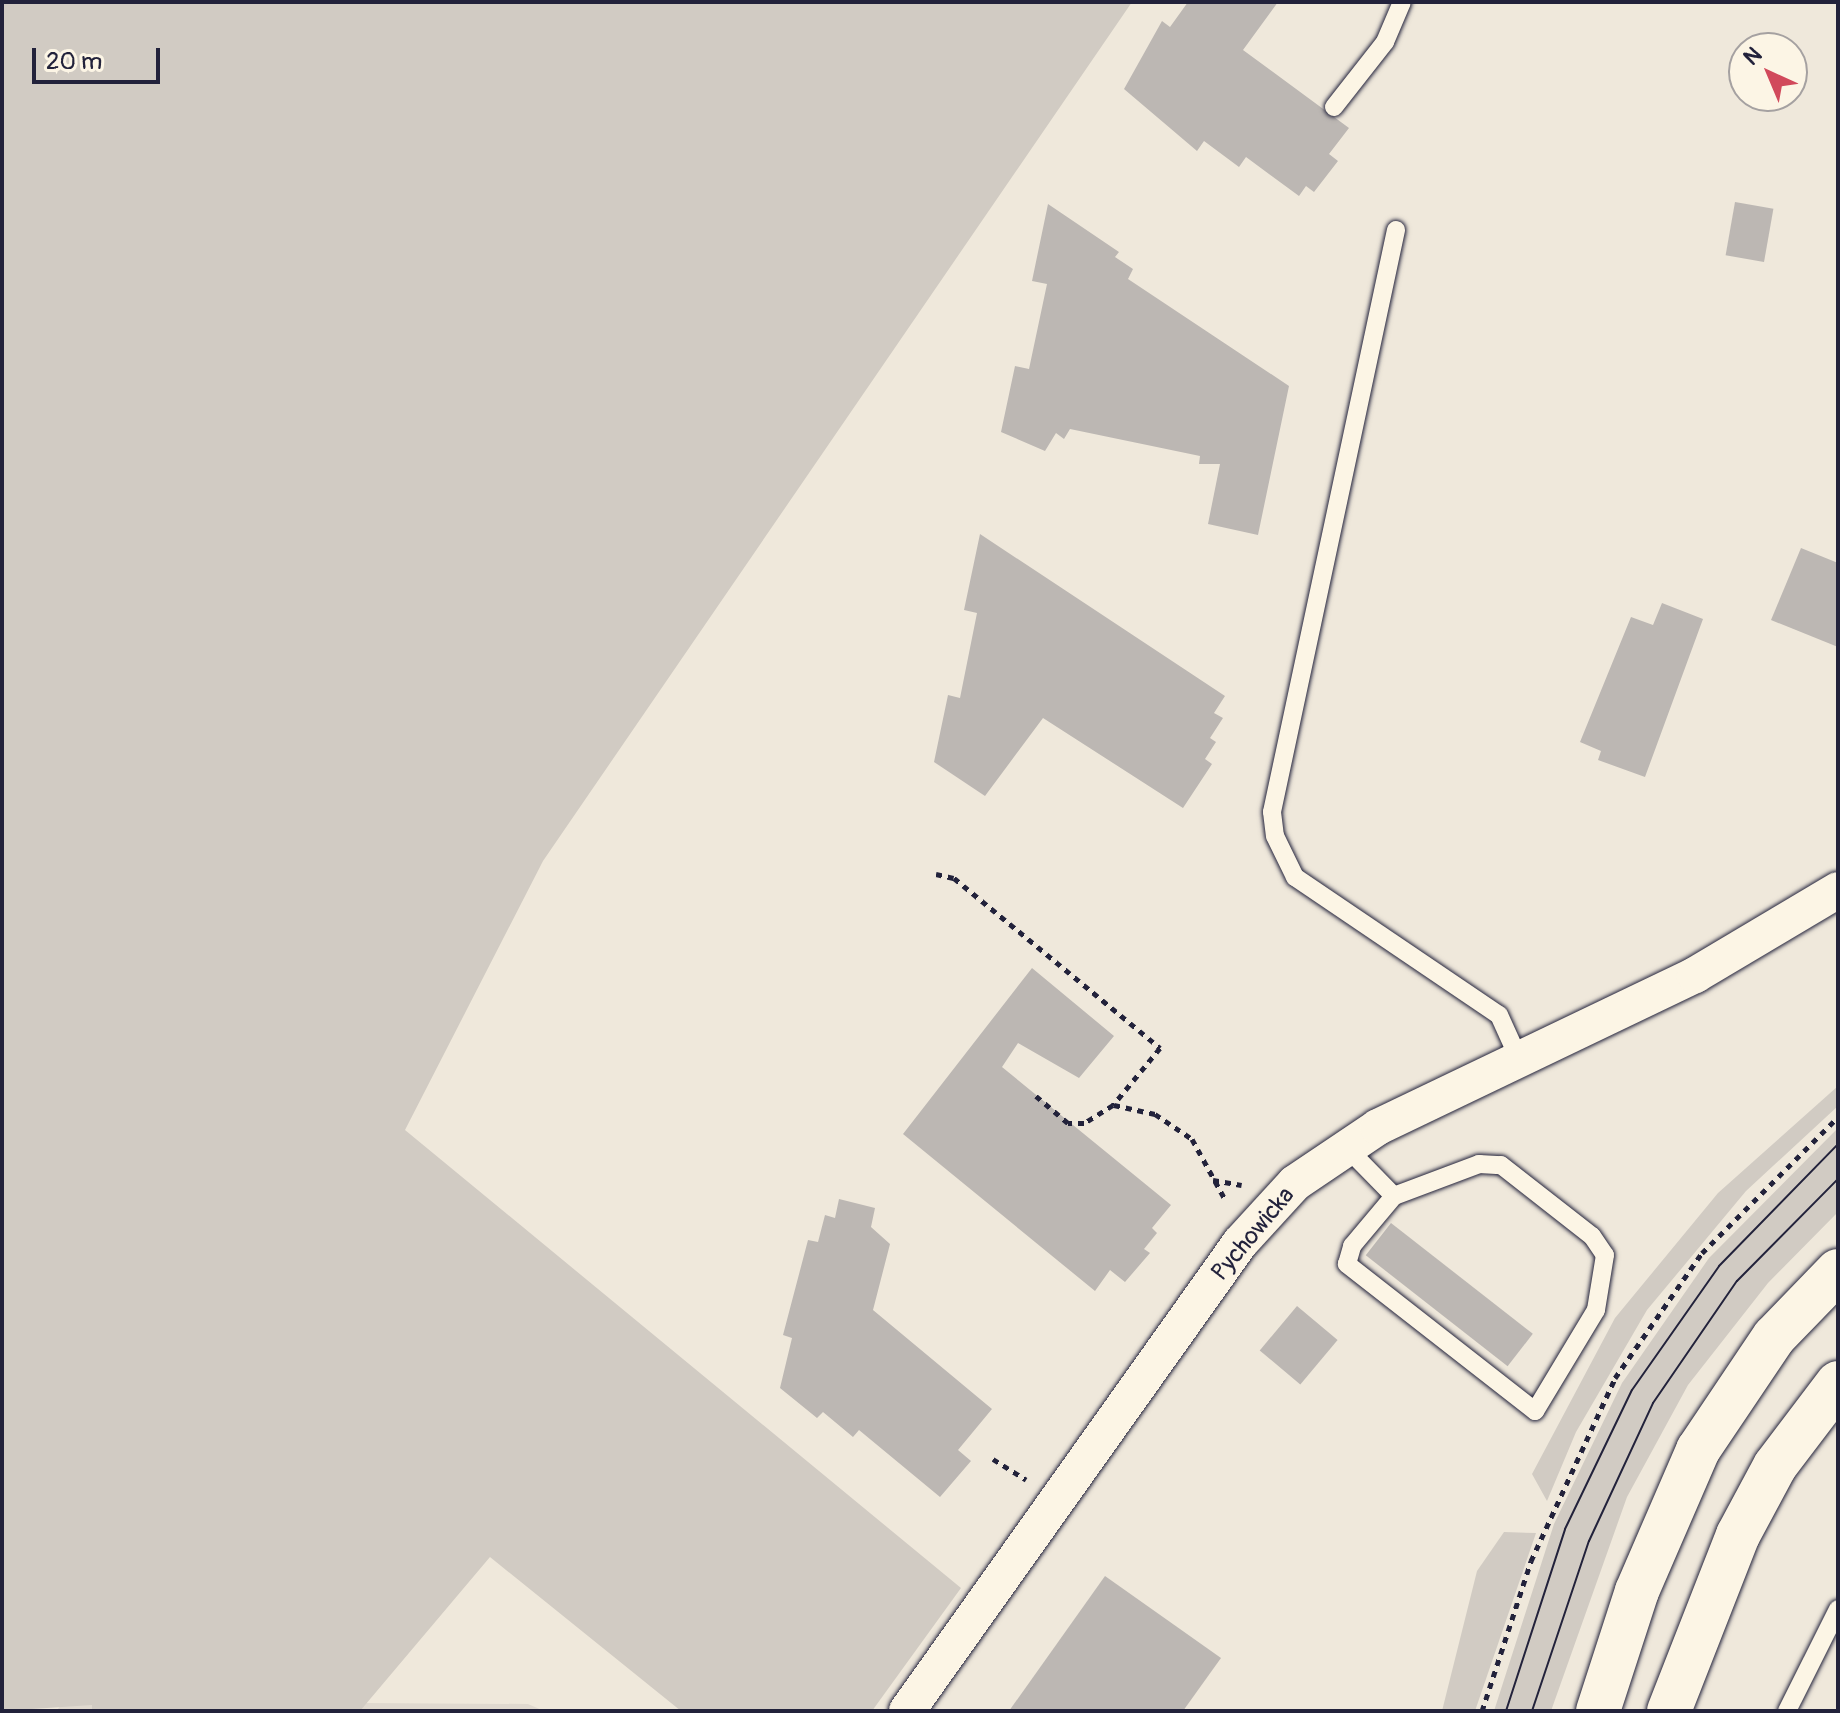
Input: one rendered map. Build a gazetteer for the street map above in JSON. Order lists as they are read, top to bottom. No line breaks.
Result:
{"streets":{"street":["Pychowicka"]},"scale_bar":"20 m","north":"top left"}
